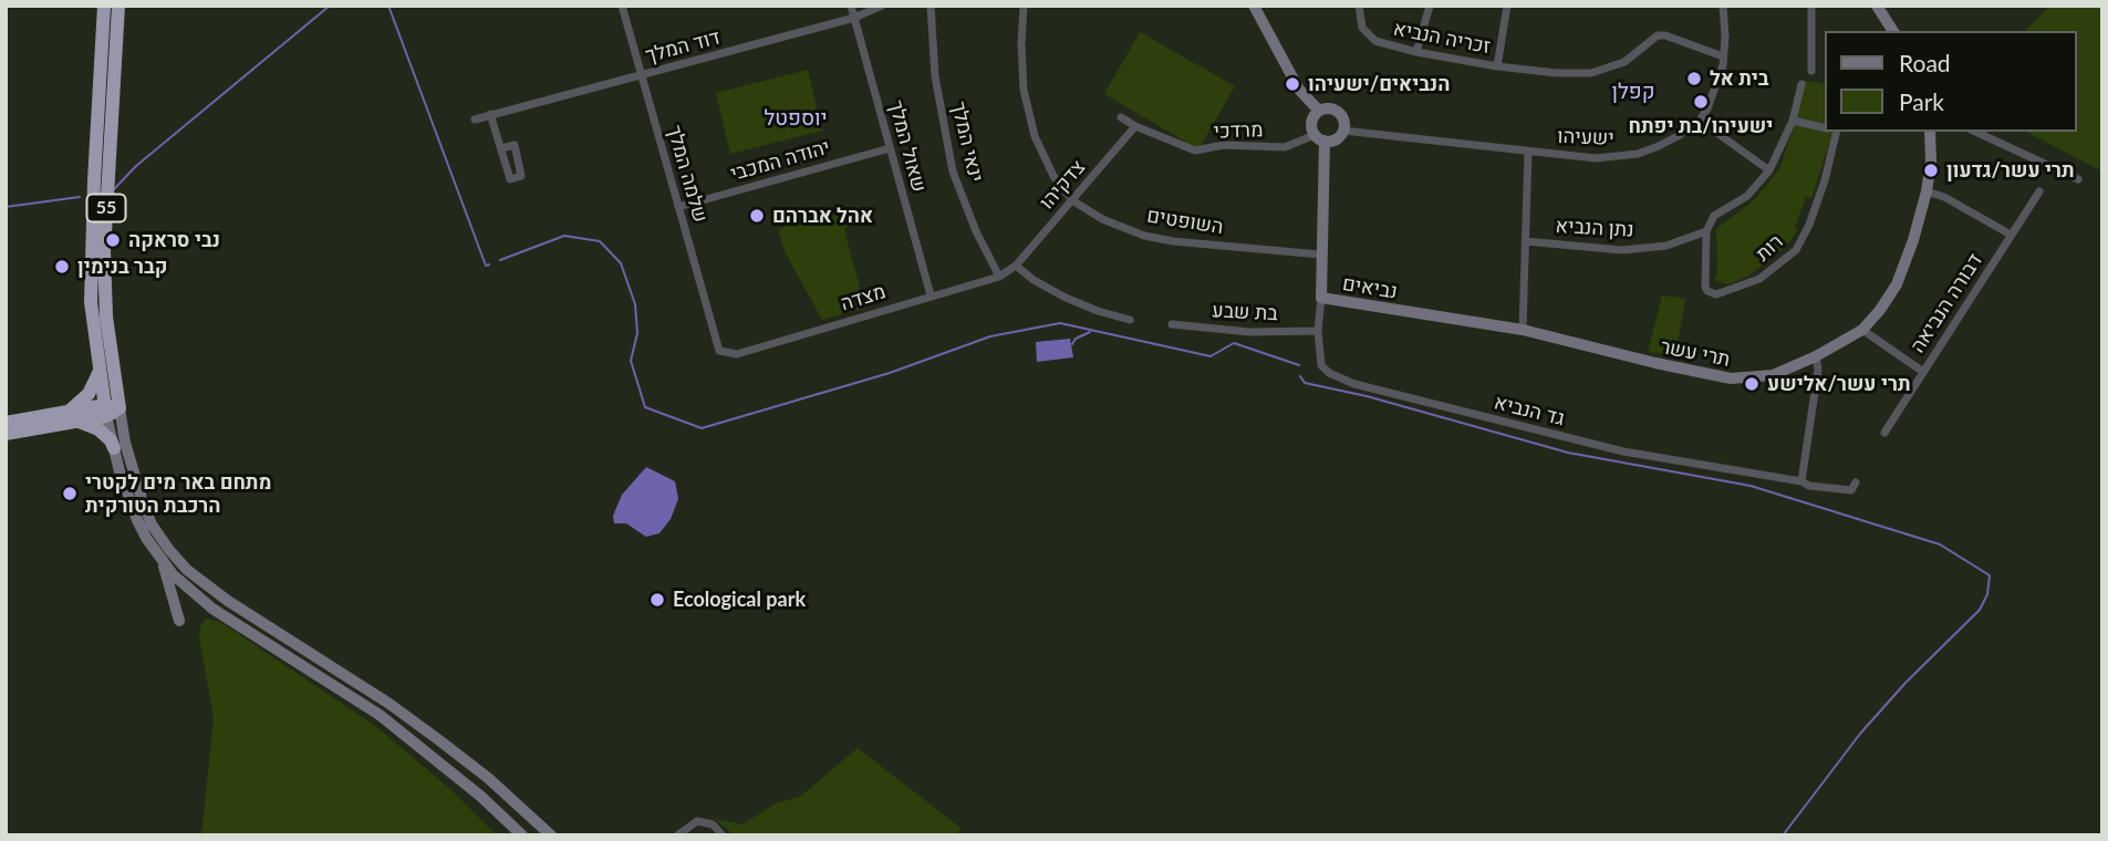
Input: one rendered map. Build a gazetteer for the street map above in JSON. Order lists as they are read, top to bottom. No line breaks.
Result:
{"streets":{"highway":["55"],"main road":["נביאים","תרי עשר"],"street":["זכריה הנביא","דוד המלך","מרדכי","ישעיהו","ינאי המלך","שאול המלך","יהודה המכבי","שלמה המלך","צדקיהו","השופטים","נתן הנביא","רות","מצדה","דבורה הנביאה","בת שבע","גד הנביא"]},"crossings":[["דוד המלך","שאול המלך"],["דוד המלך","שלמה המלך"],["מרדכי","ישעיהו"],["מרדכי","צדקיהו"],["מרדכי","נביאים"],["ישעיהו","נביאים"],["ינאי המלך","מצדה"],["שאול המלך","יהודה המכבי"],["שאול המלך","מצדה"],["יהודה המכבי","שלמה המלך"],["שלמה המלך","מצדה"],["צדקיהו","השופטים"],["צדקיהו","מצדה"],["השופטים","נביאים"],["נתן הנביא","רות"],["נביאים","תרי עשר"],["נביאים","גד הנביא"],["בת שבע","גד הנביא"]],"districts":["קפלן","יוספטל"],"places":["בית אל","הנביאים/ישעיהו","ישעיהו/בת יפתח","תרי עשר/גדעון","אהל אברהם","נבי סראקה","קבר בנימין","תרי עשר/אלישע","מתחם באר מים לקטרי הרכבת הטורקית","Ecological park"],"legend":["Road","Park"]}
